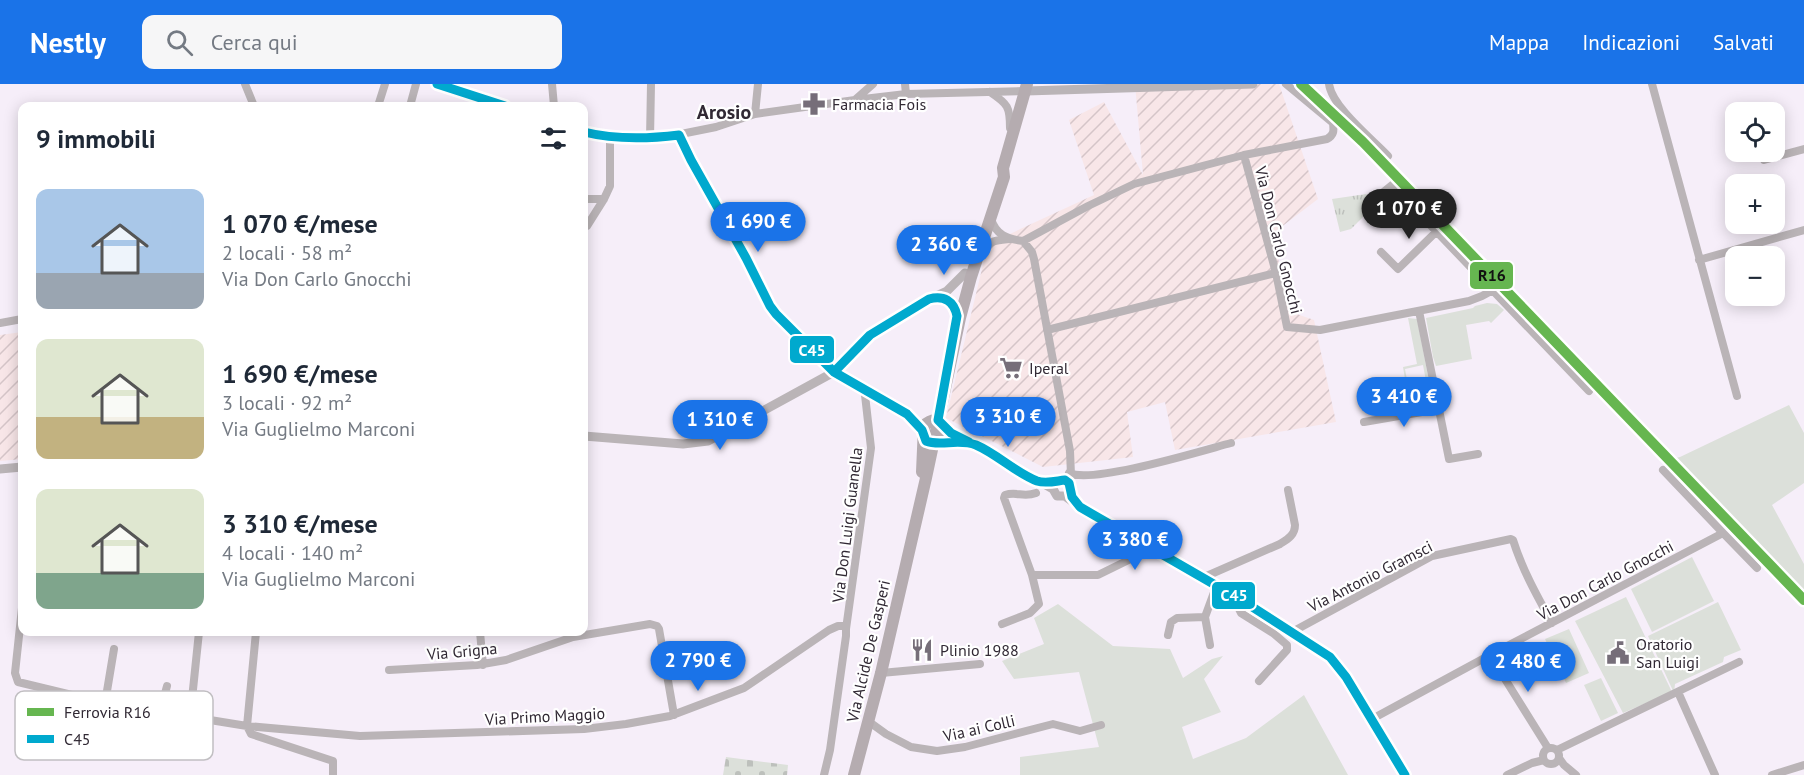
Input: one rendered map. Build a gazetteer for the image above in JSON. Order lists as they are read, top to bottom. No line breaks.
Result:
{"streets":{"main road":["Via Alcide De Gasperi"],"street":["Via Don Carlo Gnocchi","Via Don Luigi Guanella","Via Antonio Gramsci","Via Grigna","Via Primo Maggio","Via ai Colli"]},"crossings":[["Via Don Carlo Gnocchi","Via Antonio Gramsci"],["Via Don Luigi Guanella","Via Primo Maggio"],["Via Grigna","Via Primo Maggio"],["Via Alcide De Gasperi","Via ai Colli"]],"districts":["Arosio"],"places":{"pharmacy":["Farmacia Fois"],"supermarket":["Iperal"],"restaurant":["Plinio 1988"],"public building":["Oratorio San Luigi"]},"lines":["rail line R16","transit line C45"],"legend":["Ferrovia R16","C45"],"page":{"header":"Nestly","search":"Cerca qui","nav":["Mappa","Indicazioni","Salvati"],"map_buttons":["+","−"],"heading":"9 immobili","list":[{"name":"1 070 €/mese","note":"2 locali · 58 m² · Via Don Carlo Gnocchi"},{"name":"1 690 €/mese","note":"3 locali · 92 m² · Via Guglielmo Marconi"},{"name":"3 310 €/mese","note":"4 locali · 140 m² · Via Guglielmo Marconi"}],"price":["1 070 €","1 690 €","2 360 €","3 410 €","3 310 €","1 310 €","3 380 €","2 790 €","2 480 €"]}}
